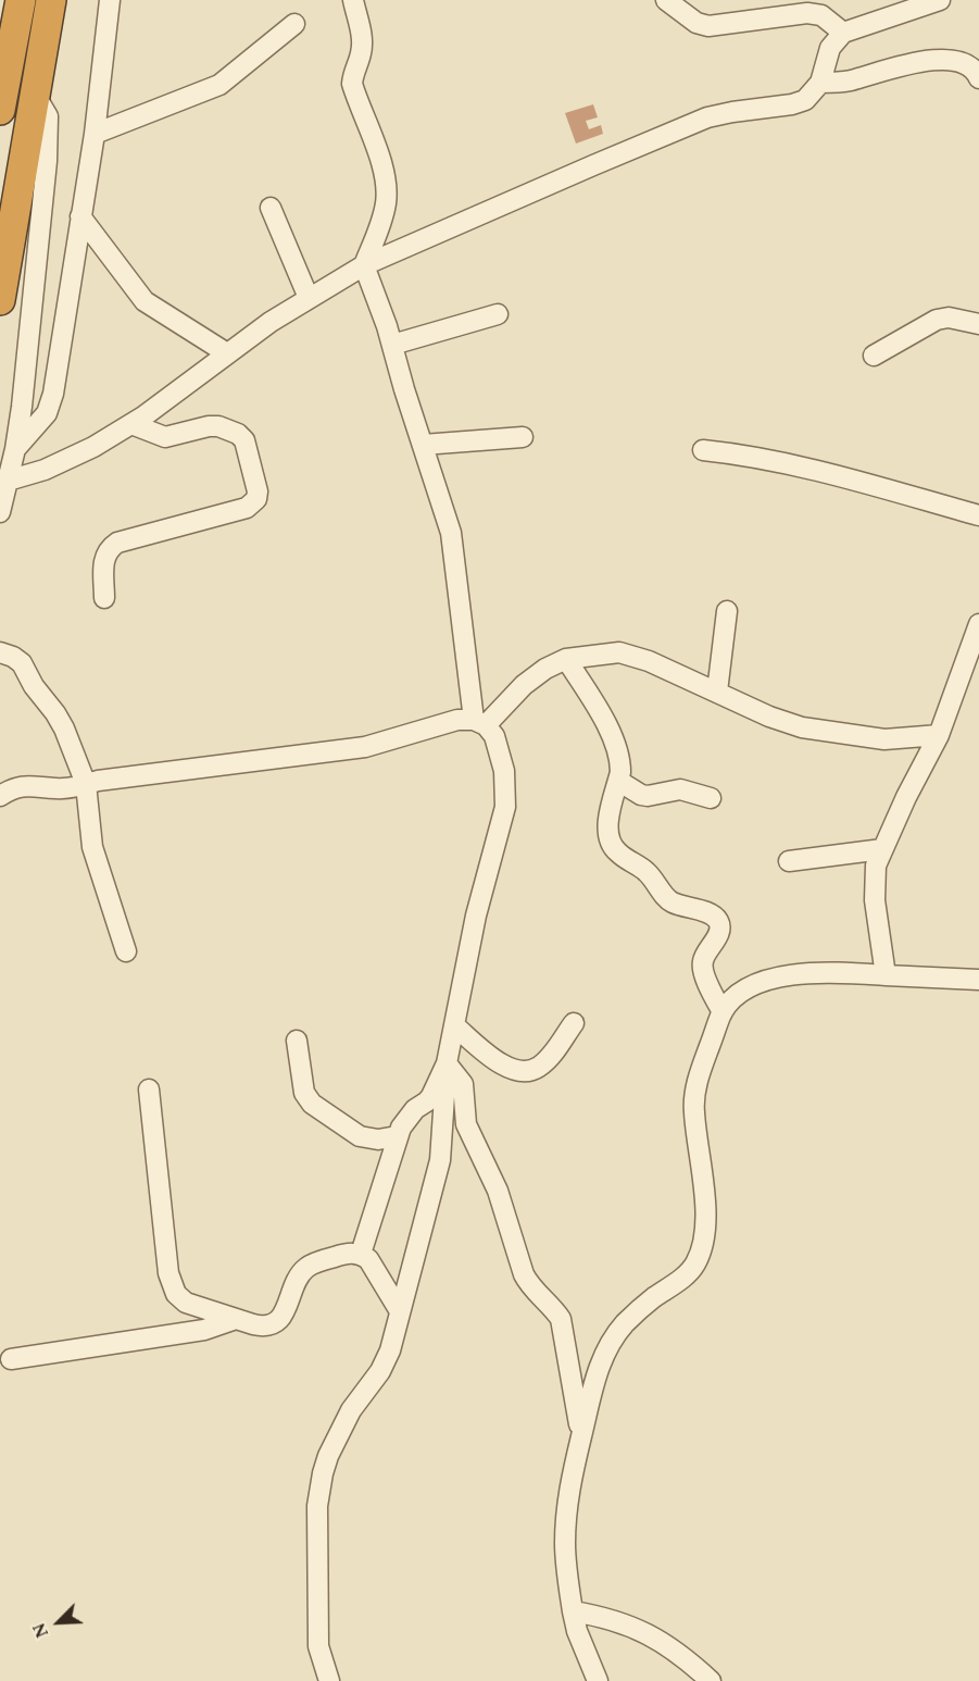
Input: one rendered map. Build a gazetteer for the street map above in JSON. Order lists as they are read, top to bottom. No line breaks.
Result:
{"north":"bottom left"}
